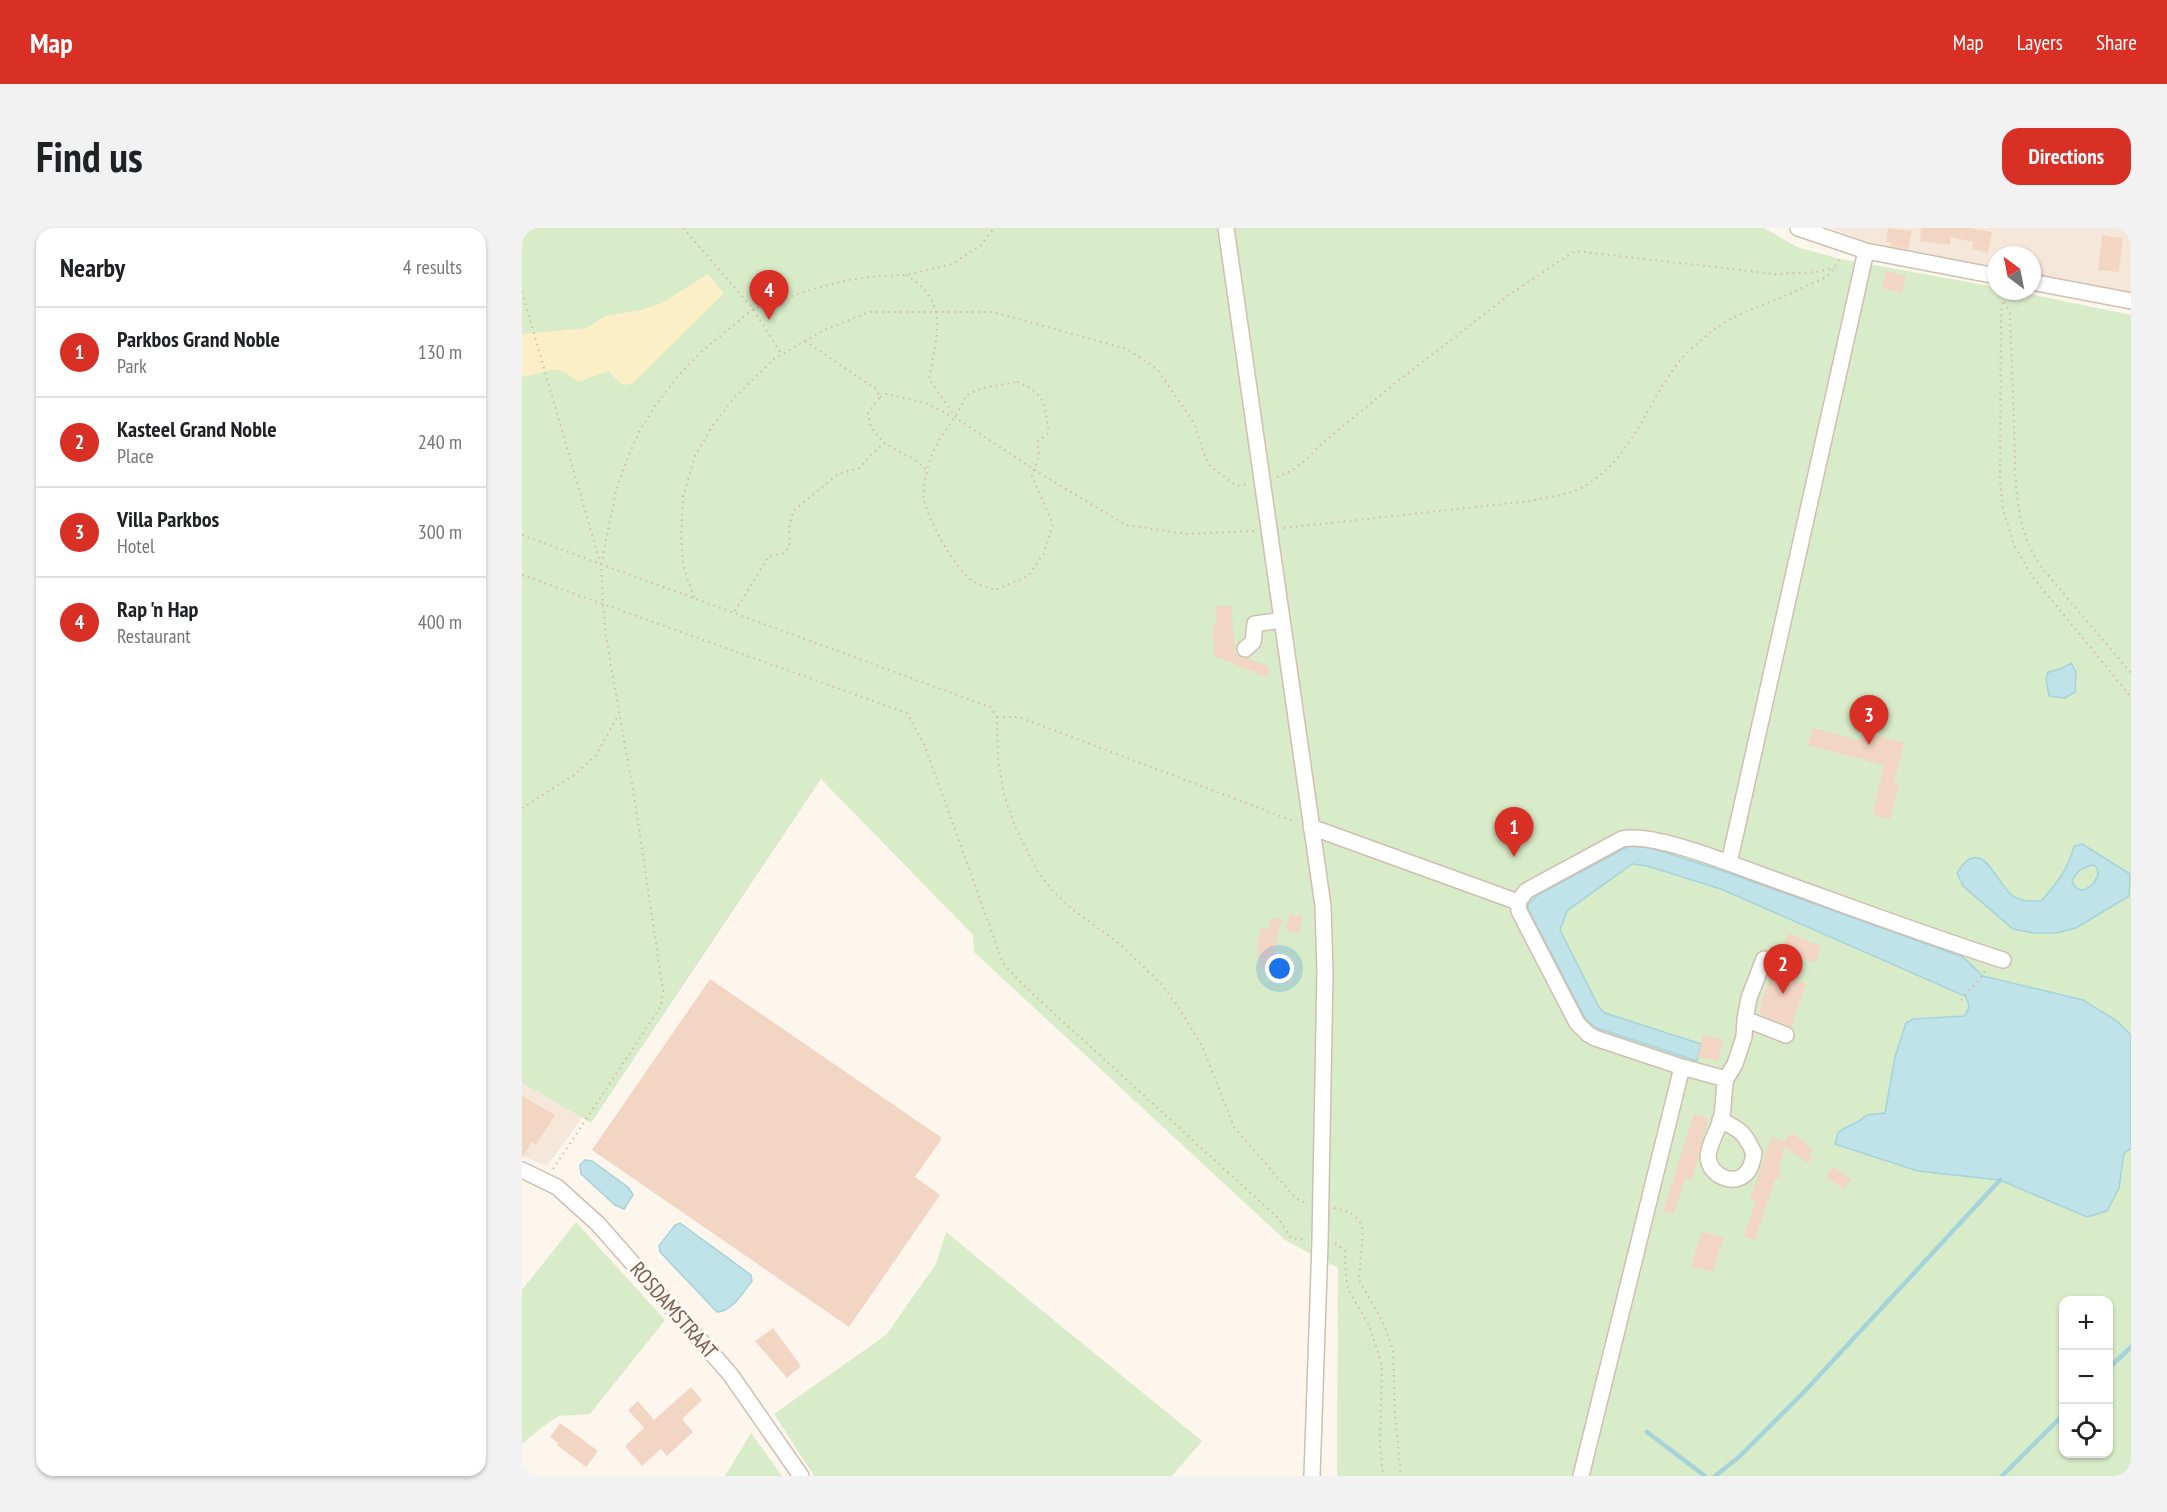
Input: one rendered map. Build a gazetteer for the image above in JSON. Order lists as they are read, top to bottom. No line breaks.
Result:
{"streets":{"street":["ROSDAMSTRAAT"]},"north":"top left","page":{"header":"Map","nav":["Map","Layers","Share"],"buttons":"Directions","title":"Find us","heading":["Nearby","4 results"],"pins":["4","3","1","2"],"list":[{"mark":"1","name":"Parkbos Grand Noble","note":"Park","value":"130 m"},{"mark":"2","name":"Kasteel Grand Noble","note":"Place","value":"240 m"},{"mark":"3","name":"Villa Parkbos","note":"Hotel","value":"300 m"},{"mark":"4","name":"Rap 'n Hap","note":"Restaurant","value":"400 m"}],"map_buttons":["+","−"]}}
